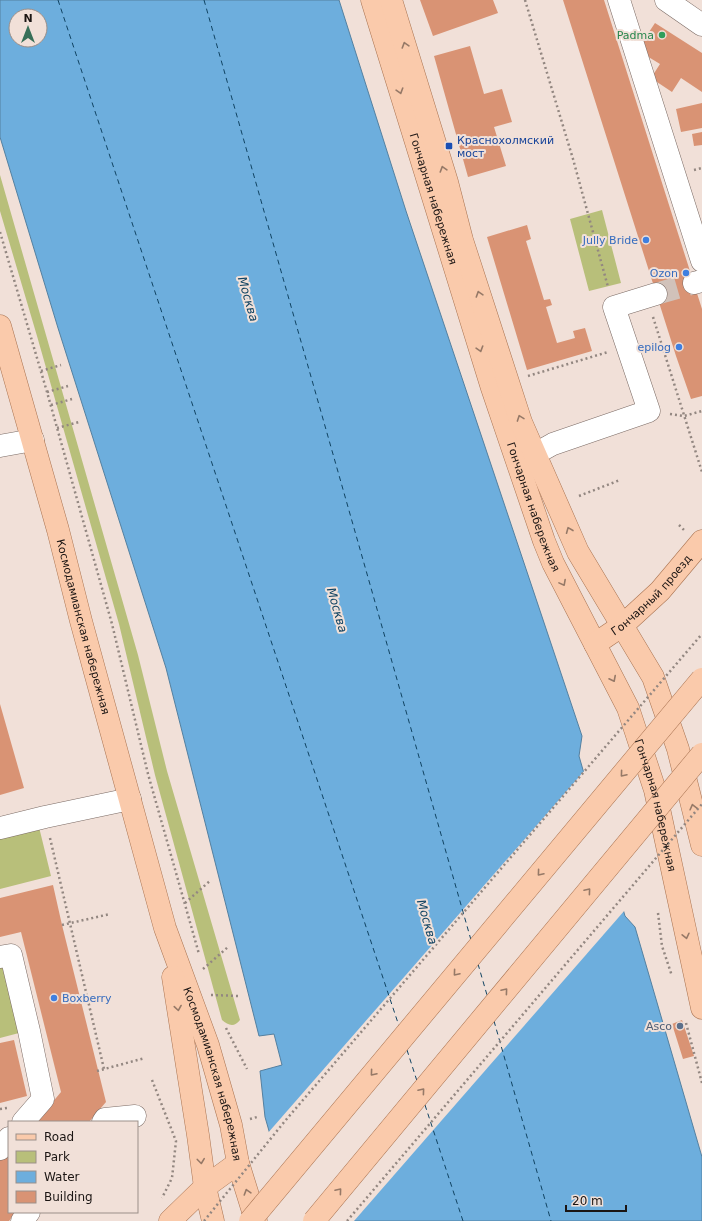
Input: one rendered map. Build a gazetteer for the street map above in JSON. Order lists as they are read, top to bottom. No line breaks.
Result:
{"streets":{"main road":["Гончарная набережная","Гончарный проезд","Космодамианская набережная"]},"crossings":[["Гончарная набережная","Гончарный проезд"]],"water":["Москва"],"places":{"other":["Padma","Jully Bride","Ozon","epilog","Boxberry","Asco"],"transit":["Краснохолмский мост"]},"legend":["Road","Park","Water","Building"],"scale_bar":"20 m","north":"top"}
